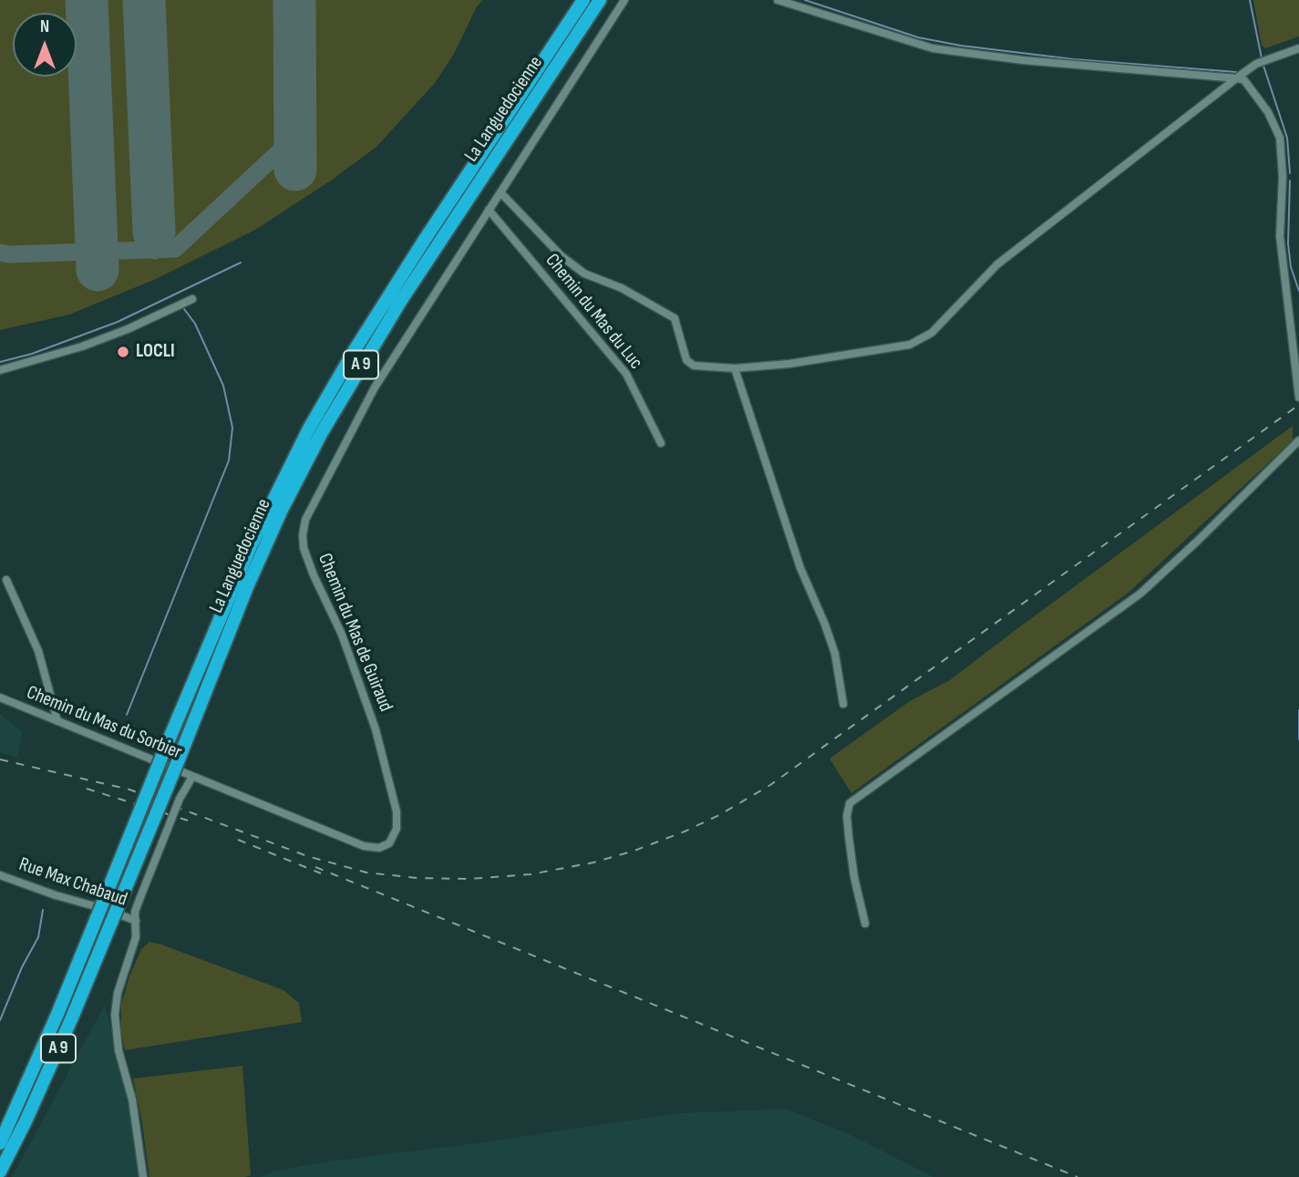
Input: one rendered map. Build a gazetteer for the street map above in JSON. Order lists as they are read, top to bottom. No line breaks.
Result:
{"streets":{"highway":["La Languedocienne","A 9"],"street":["Chemin du Mas du Luc","Chemin du Mas de Guiraud","Chemin du Mas du Sorbier","Rue Max Chabaud"]},"crossings":[["Chemin du Mas du Luc","Chemin du Mas de Guiraud"],["Chemin du Mas de Guiraud","Chemin du Mas du Sorbier"],["Chemin du Mas du Sorbier","Rue Max Chabaud"]],"places":["LOCLI"],"north":"top"}
